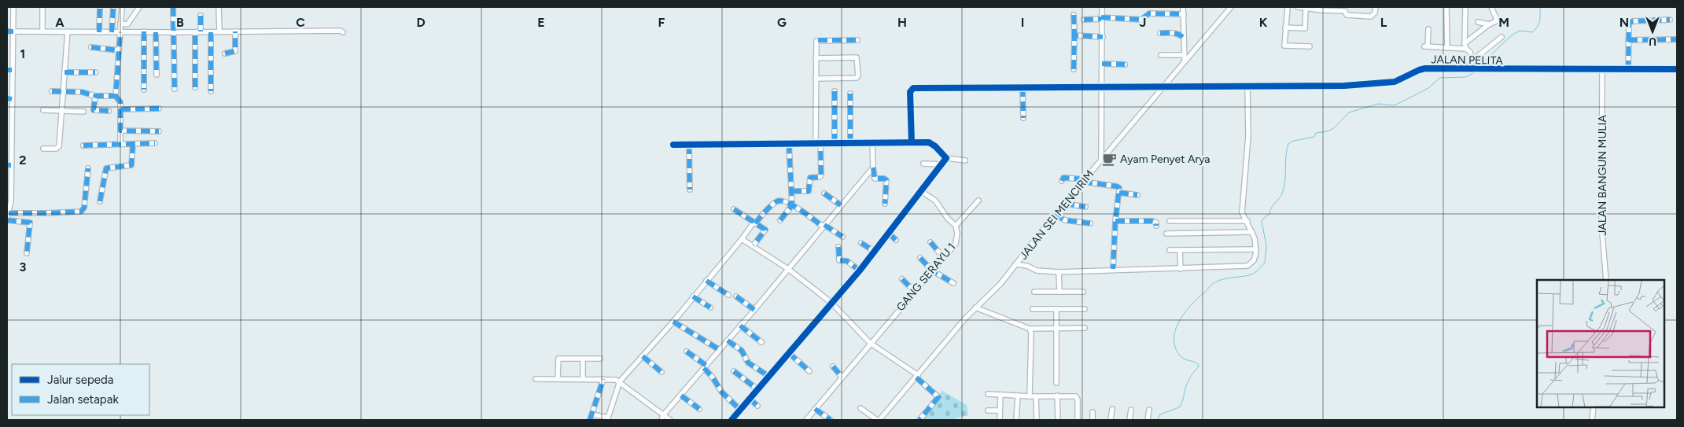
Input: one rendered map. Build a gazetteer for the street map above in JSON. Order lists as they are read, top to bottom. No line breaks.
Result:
{"streets":{"street":["JALAN PELITA","JALAN BANGUN MULIA","JALAN SEI MENCIRIM","GANG SERAYU 1"]},"crossings":[["JALAN PELITA","JALAN BANGUN MULIA"],["JALAN PELITA","JALAN SEI MENCIRIM"]],"places":{"cafe":["Ayam Penyet Arya"]},"legend":["Jalur sepeda","Jalan setapak"],"north":"bottom","grid":{"columns":["A","B","C","D","E","F","G","H","I","J","K","L","M","N"],"rows":["1","2","3"]}}
